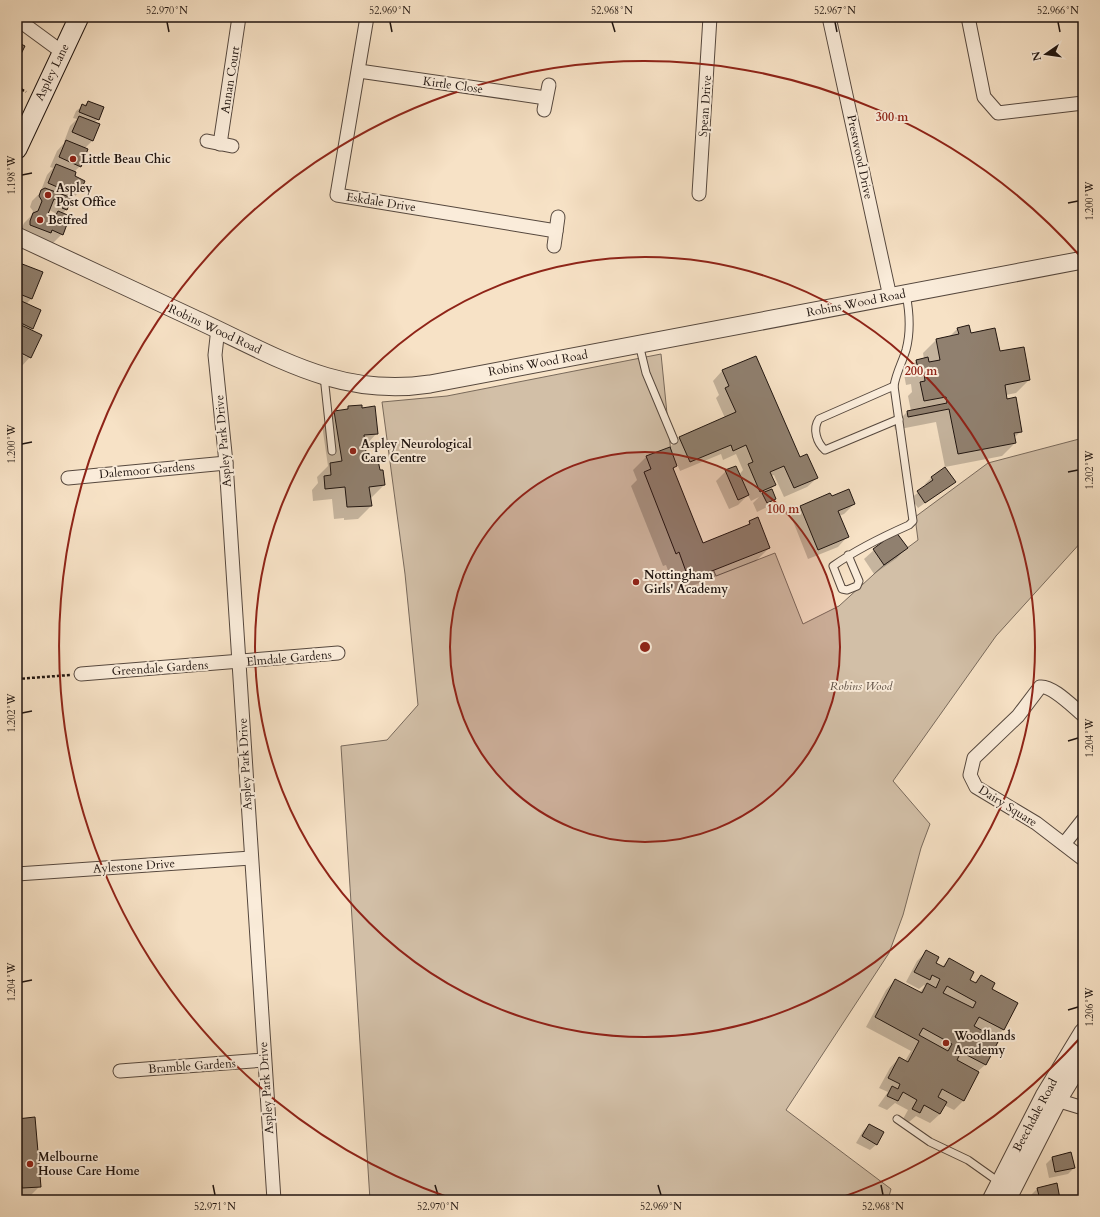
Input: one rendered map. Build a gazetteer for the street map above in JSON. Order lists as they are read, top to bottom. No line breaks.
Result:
{"streets":{"main road":["Aspley Lane"],"street":["Annan Court","Kirtle Close","Spean Drive","Prestwood Drive","Eskdale Drive","Robins Wood Road","Aspley Park Drive","Dalemoor Gardens","Elmdale Gardens","Greendale Gardens","Dairy Square","Aylestone Drive","Bramble Gardens","Beechdale Road"]},"crossings":[["Kirtle Close","Eskdale Drive"],["Prestwood Drive","Robins Wood Road"],["Robins Wood Road","Aspley Park Drive"],["Aspley Park Drive","Dalemoor Gardens"],["Aspley Park Drive","Elmdale Gardens"],["Aspley Park Drive","Greendale Gardens"],["Aspley Park Drive","Aylestone Drive"],["Aspley Park Drive","Bramble Gardens"],["Elmdale Gardens","Greendale Gardens"]],"parks":["Robins Wood"],"places":["Little Beau Chic","Aspley Post Office","Betfred","Aspley Neurological Care Centre","Nottingham Girls' Academy","Woodlands Academy","Melbourne House Care Home"],"north":"left","coordinates":["52.970°N","52.969°N","52.968°N","52.967°N","52.966°N","1.198°W","1.200°W","1.202°W","1.204°W","1.206°W","52.971°N"],"rings":["300 m","200 m","100 m"]}
